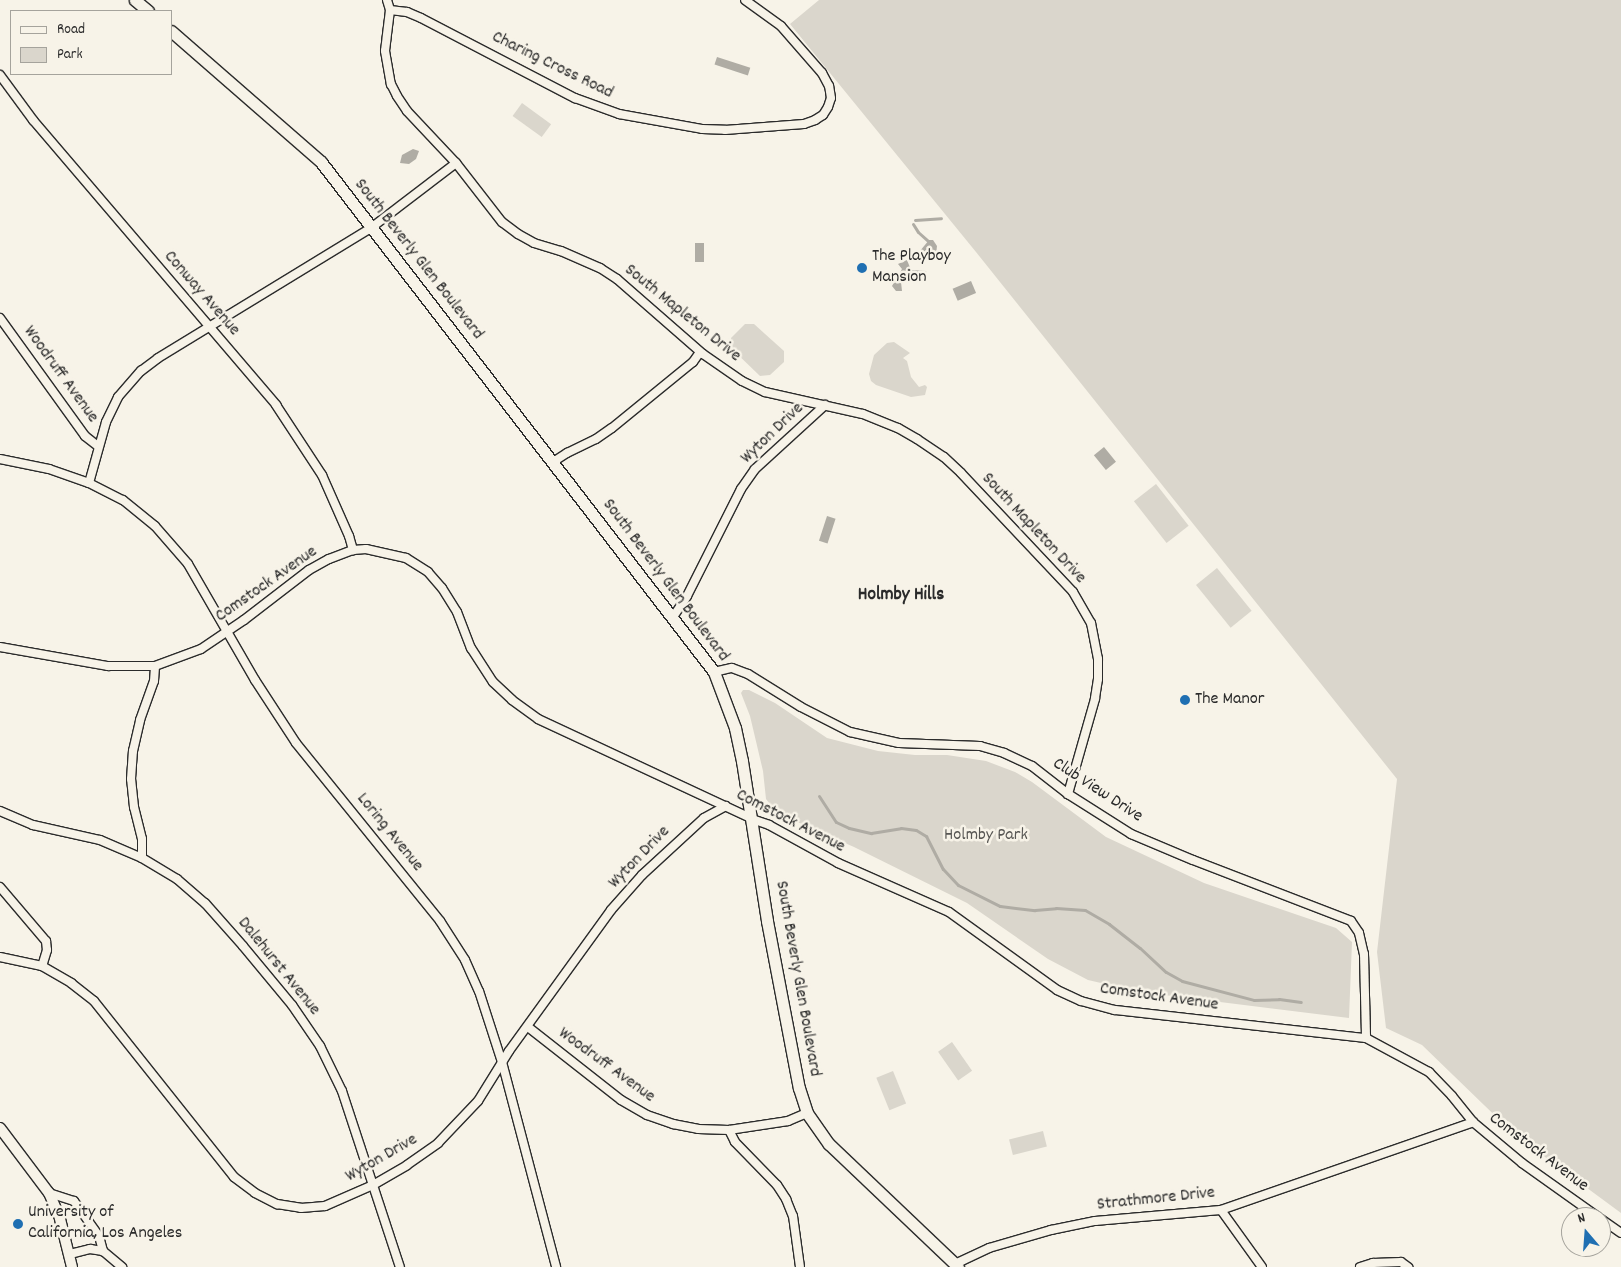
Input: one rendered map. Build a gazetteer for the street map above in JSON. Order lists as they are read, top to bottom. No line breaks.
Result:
{"streets":{"main road":["South Beverly Glen Boulevard"],"street":["Charing Cross Road","Conway Avenue","South Mapleton Drive","Woodruff Avenue","Wyton Drive","Comstock Avenue","Club View Drive","Loring Avenue","Dalehurst Avenue","Strathmore Drive"]},"crossings":[["Charing Cross Road","South Mapleton Drive"],["South Beverly Glen Boulevard","Woodruff Avenue"],["South Beverly Glen Boulevard","Wyton Drive"],["South Beverly Glen Boulevard","Comstock Avenue"],["South Beverly Glen Boulevard","Club View Drive"],["South Beverly Glen Boulevard","Strathmore Drive"],["Conway Avenue","Comstock Avenue"],["South Mapleton Drive","Wyton Drive"],["South Mapleton Drive","Club View Drive"],["Woodruff Avenue","Wyton Drive"],["Wyton Drive","Comstock Avenue"],["Wyton Drive","Loring Avenue"],["Wyton Drive","Dalehurst Avenue"],["Comstock Avenue","Club View Drive"],["Comstock Avenue","Loring Avenue"],["Comstock Avenue","Strathmore Drive"]],"districts":["Holmby Hills"],"parks":["Holmby Park"],"places":["The Playboy Mansion","The Manor","University of California, Los Angeles"],"legend":["Road","Park"],"north":"top"}
